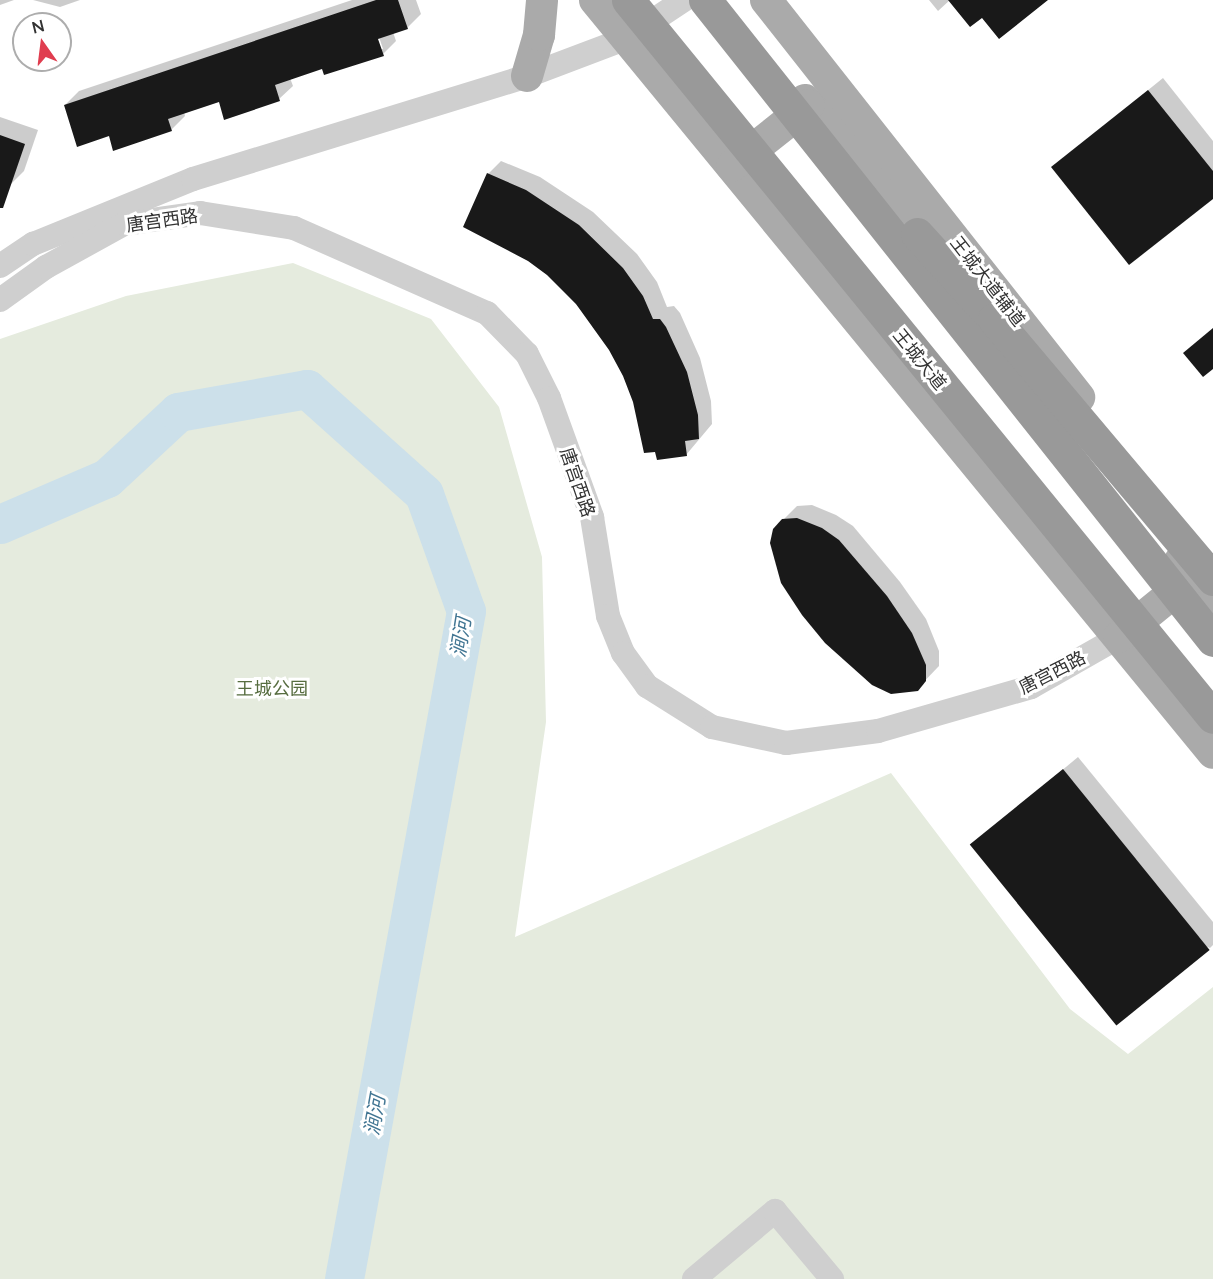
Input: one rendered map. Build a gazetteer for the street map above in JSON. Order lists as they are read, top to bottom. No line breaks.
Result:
{"streets":{"highway":["王城大道"],"main road":["唐宫西路","王城大道辅道"]},"crossings":[["唐宫西路","王城大道辅道"]],"water":["涧河"],"parks":["王城公园"],"north":"top"}
